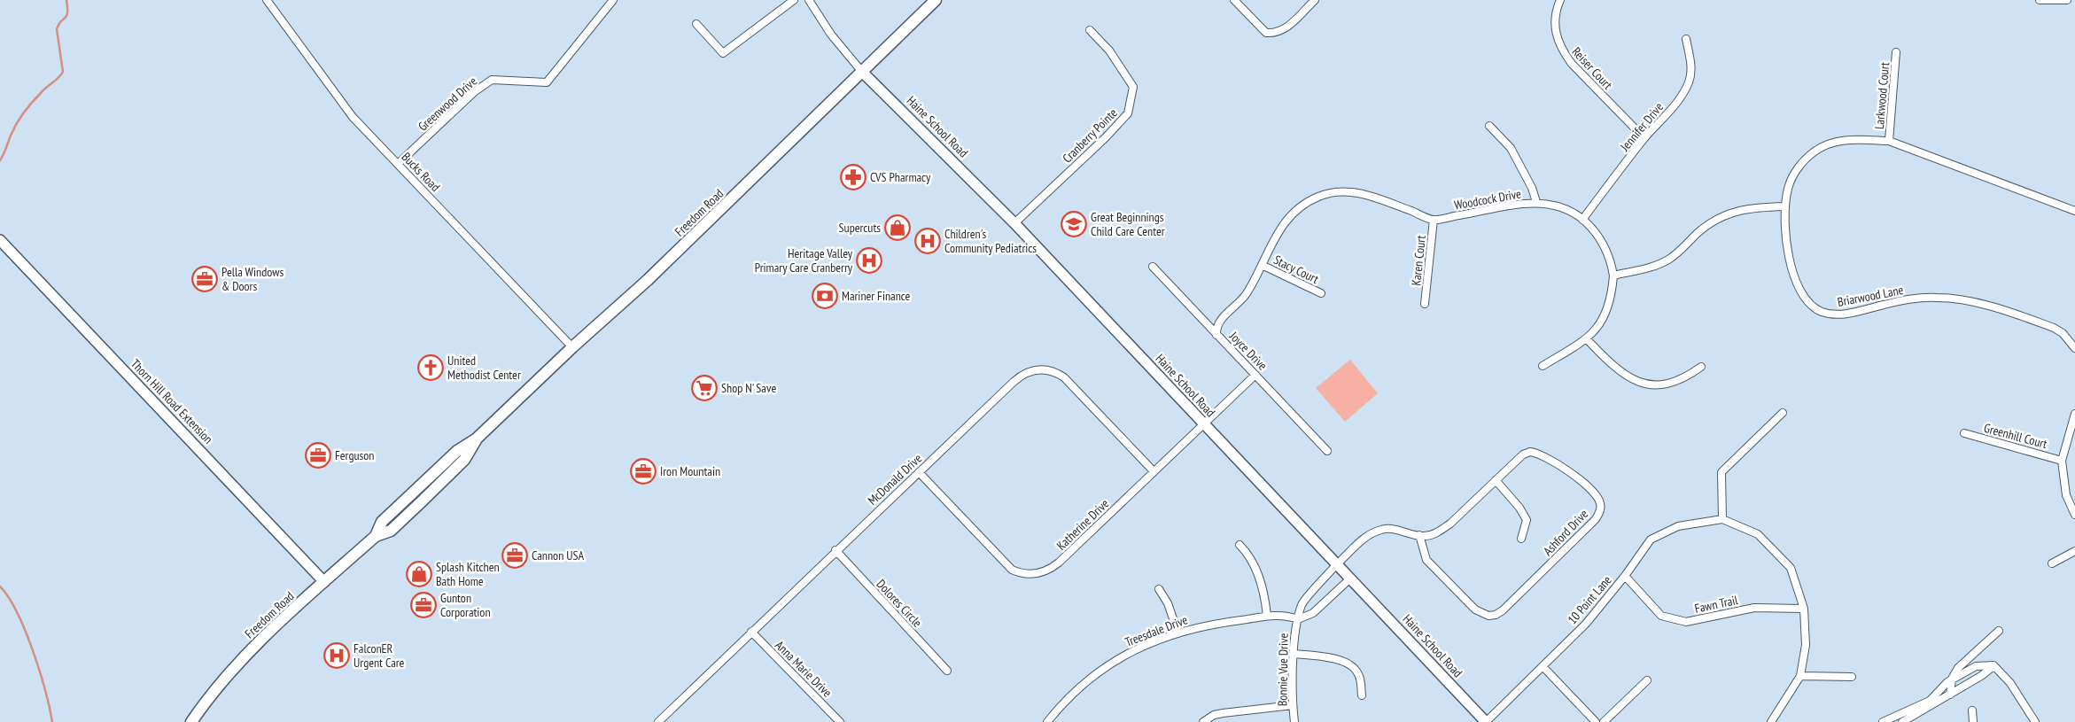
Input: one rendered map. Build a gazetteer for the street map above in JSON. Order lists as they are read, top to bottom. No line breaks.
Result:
{"streets":{"main road":["Freedom Road"],"street":["Reiser Court","Larkwood Court","Greenwood Drive","Haine School Road","Jennifer Drive","Cranberry Pointe","Bucks Road","Woodcock Drive","Karen Court","Stacy Court","Briarwood Lane","Joyce Drive","Thorn Hill Road Extension","Greenhill Court","McDonald Drive","Katherine Drive","Ashford Drive","10 Point Lane","Dolores Circle","Fawn Trail","Treesdale Drive","Anna Marie Drive","Bonnie Vue Drive"]},"crossings":[["Reiser Court","Jennifer Drive"],["Larkwood Court","Briarwood Lane"],["Greenwood Drive","Bucks Road"],["Haine School Road","Cranberry Pointe"],["Haine School Road","Freedom Road"],["Haine School Road","Katherine Drive"],["Haine School Road","Ashford Drive"],["Haine School Road","10 Point Lane"],["Haine School Road","Bonnie Vue Drive"],["Jennifer Drive","Woodcock Drive"],["Bucks Road","Freedom Road"],["Woodcock Drive","Karen Court"],["Freedom Road","Thorn Hill Road Extension"],["Joyce Drive","Katherine Drive"],["McDonald Drive","Katherine Drive"],["McDonald Drive","Dolores Circle"],["McDonald Drive","Anna Marie Drive"],["Ashford Drive","Bonnie Vue Drive"],["10 Point Lane","Fawn Trail"],["Treesdale Drive","Bonnie Vue Drive"]],"places":{"pharmacy":["CVS Pharmacy"],"school or university":["Great Beginnings Child Care Center"],"shop":["Supercuts","Splash Kitchen Bath Home"],"hospital":["Children's Community Pediatrics","Heritage Valley Primary Care Cranberry","FalconER Urgent Care"],"office":["Pella Windows & Doors","Ferguson","Iron Mountain","Cannon USA","Gunton Corporation"],"bank":["Mariner Finance"],"church":["United Methodist Center"],"supermarket":["Shop N' Save"]}}
